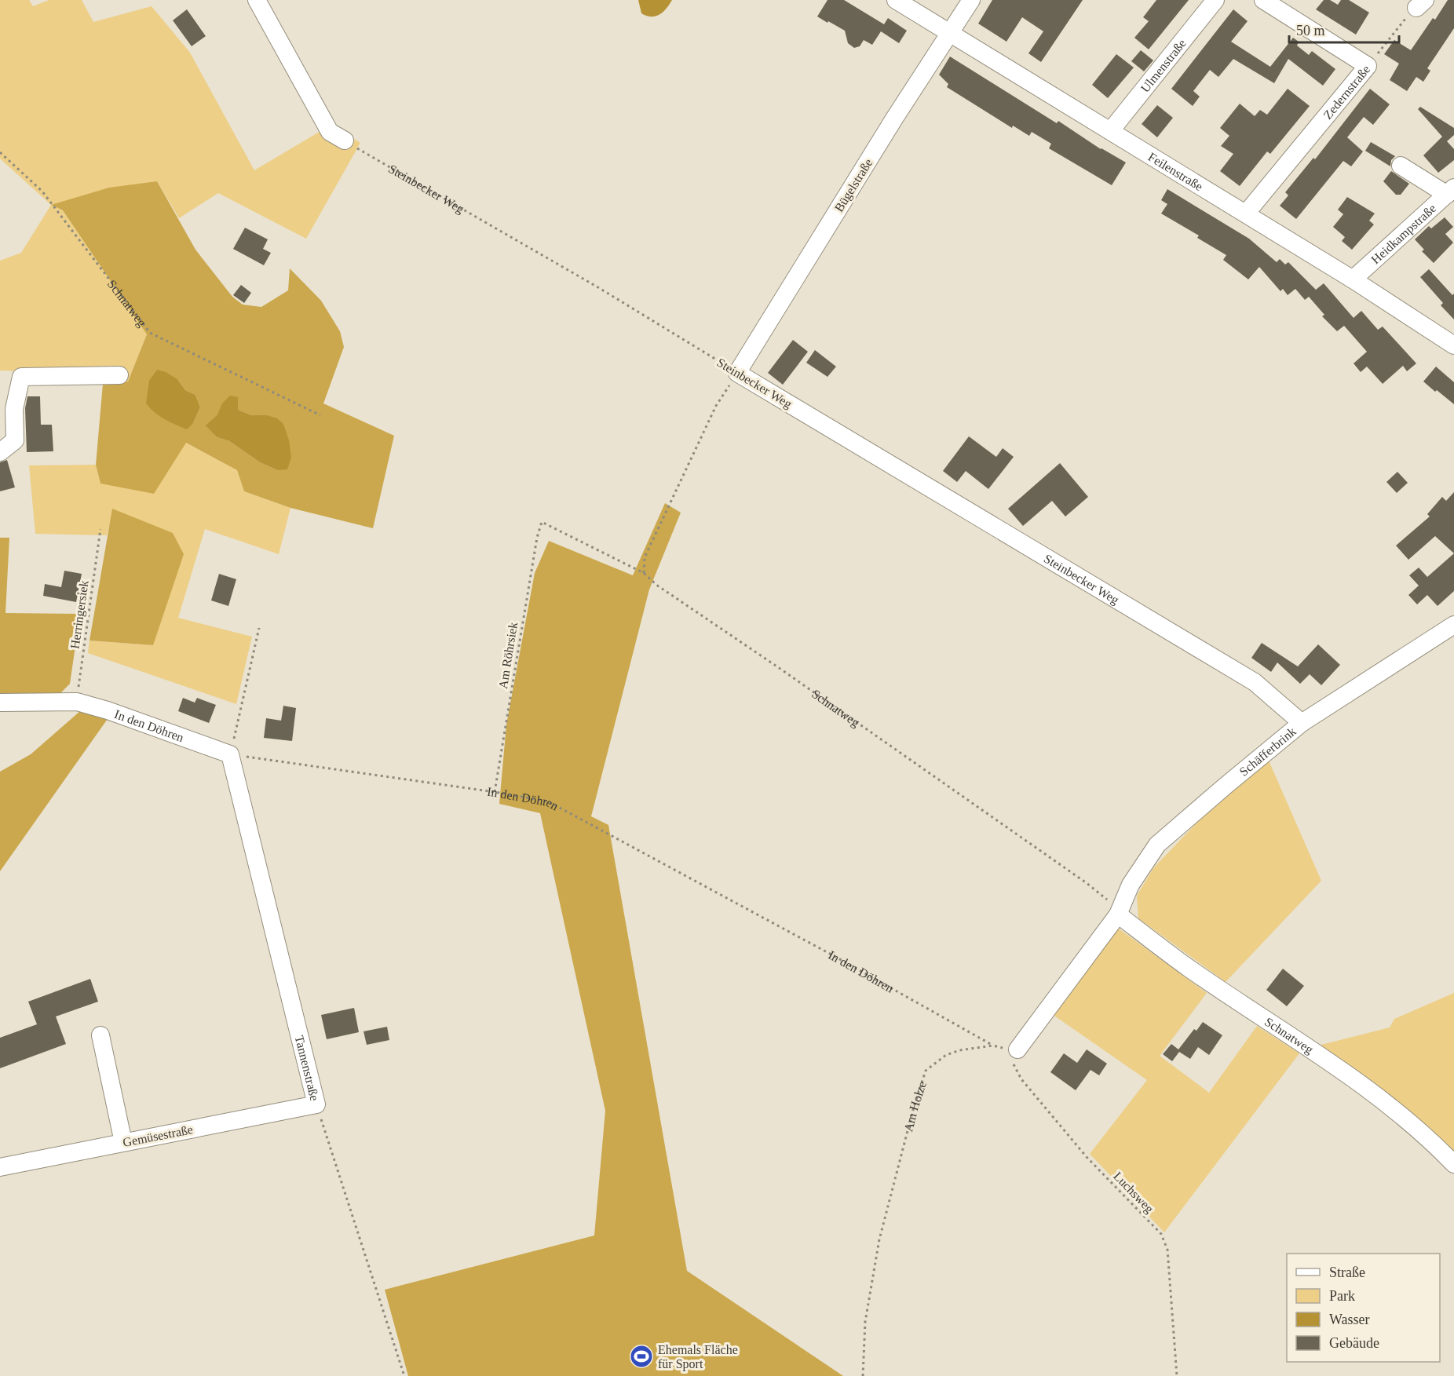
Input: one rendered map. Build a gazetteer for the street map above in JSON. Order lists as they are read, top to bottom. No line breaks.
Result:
{"streets":{"street":["Ulmenstraße","Zedernstraße","Feilenstraße","Bügelstraße","Steinbecker Weg","Heidkampstraße","Schnatweg","In den Döhren","Schäfferbrink","Tannenstraße","Gemüsestraße"],"path":["Herringersiek","Am Röhrsiek","Am Holze","Luchsweg"]},"crossings":[["Ulmenstraße","Feilenstraße"],["Zedernstraße","Feilenstraße"],["Feilenstraße","Bügelstraße"],["Feilenstraße","Heidkampstraße"],["Bügelstraße","Steinbecker Weg"],["Steinbecker Weg","Schäfferbrink"],["Schnatweg","Am Röhrsiek"],["Schnatweg","Schäfferbrink"],["Herringersiek","In den Döhren"],["Am Röhrsiek","In den Döhren"],["In den Döhren","Tannenstraße"],["In den Döhren","Am Holze"],["Tannenstraße","Gemüsestraße"],["Am Holze","Luchsweg"]],"places":{"sports":["Ehemals Fläche für Sport"]},"legend":["Straße","Park","Wasser","Gebäude"],"scale_bar":"50 m"}
